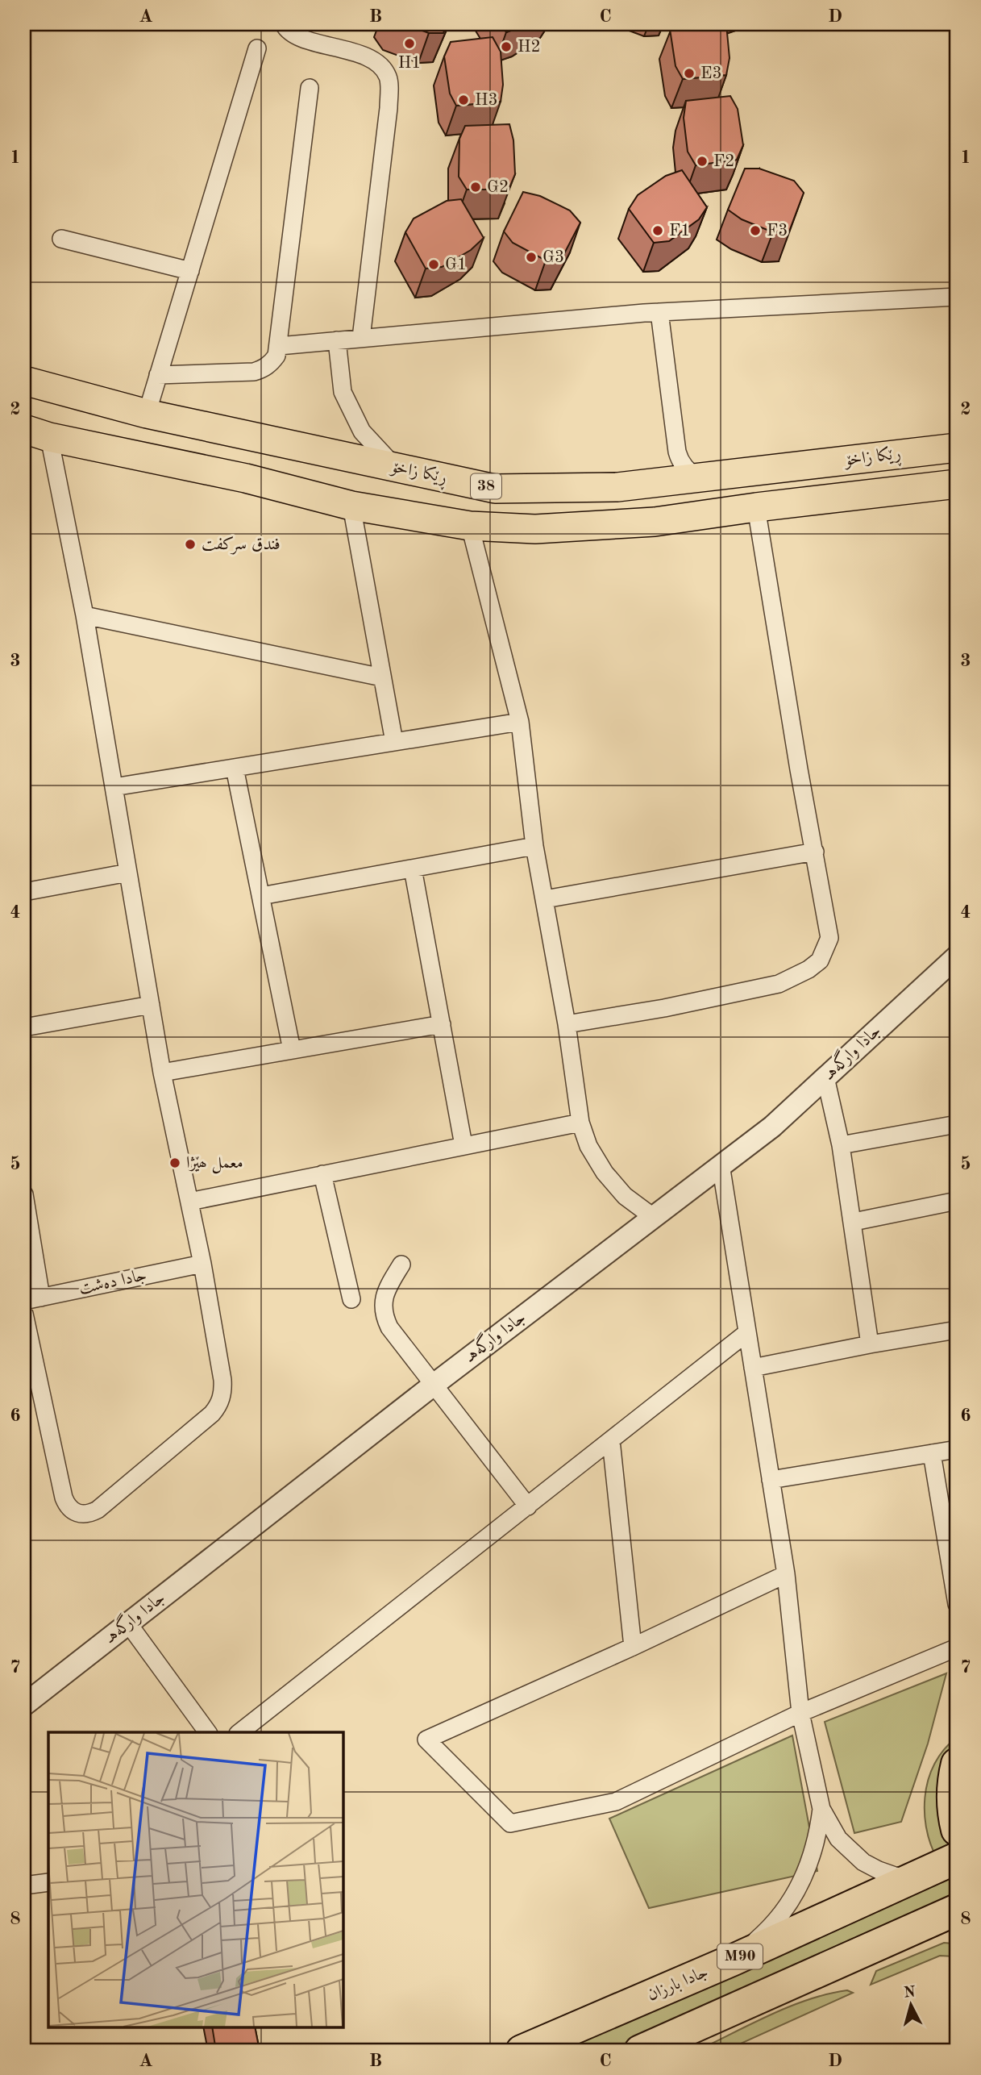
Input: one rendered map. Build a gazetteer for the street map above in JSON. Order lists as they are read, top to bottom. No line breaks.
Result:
{"streets":{"highway":["ڕێکا زاخۆ","38","M90","جادا بارزان"],"street":["جادا وارگه‌هـ","جادا دەشت"]},"places":["H1","H2","E3","H3","F2","G2","F1","F3","G3","G1","فندق سركفت","معمل ھێژا"],"north":"top","grid":{"columns":["A","B","C","D"],"rows":["1","2","3","4","5","6","7","8"]}}
